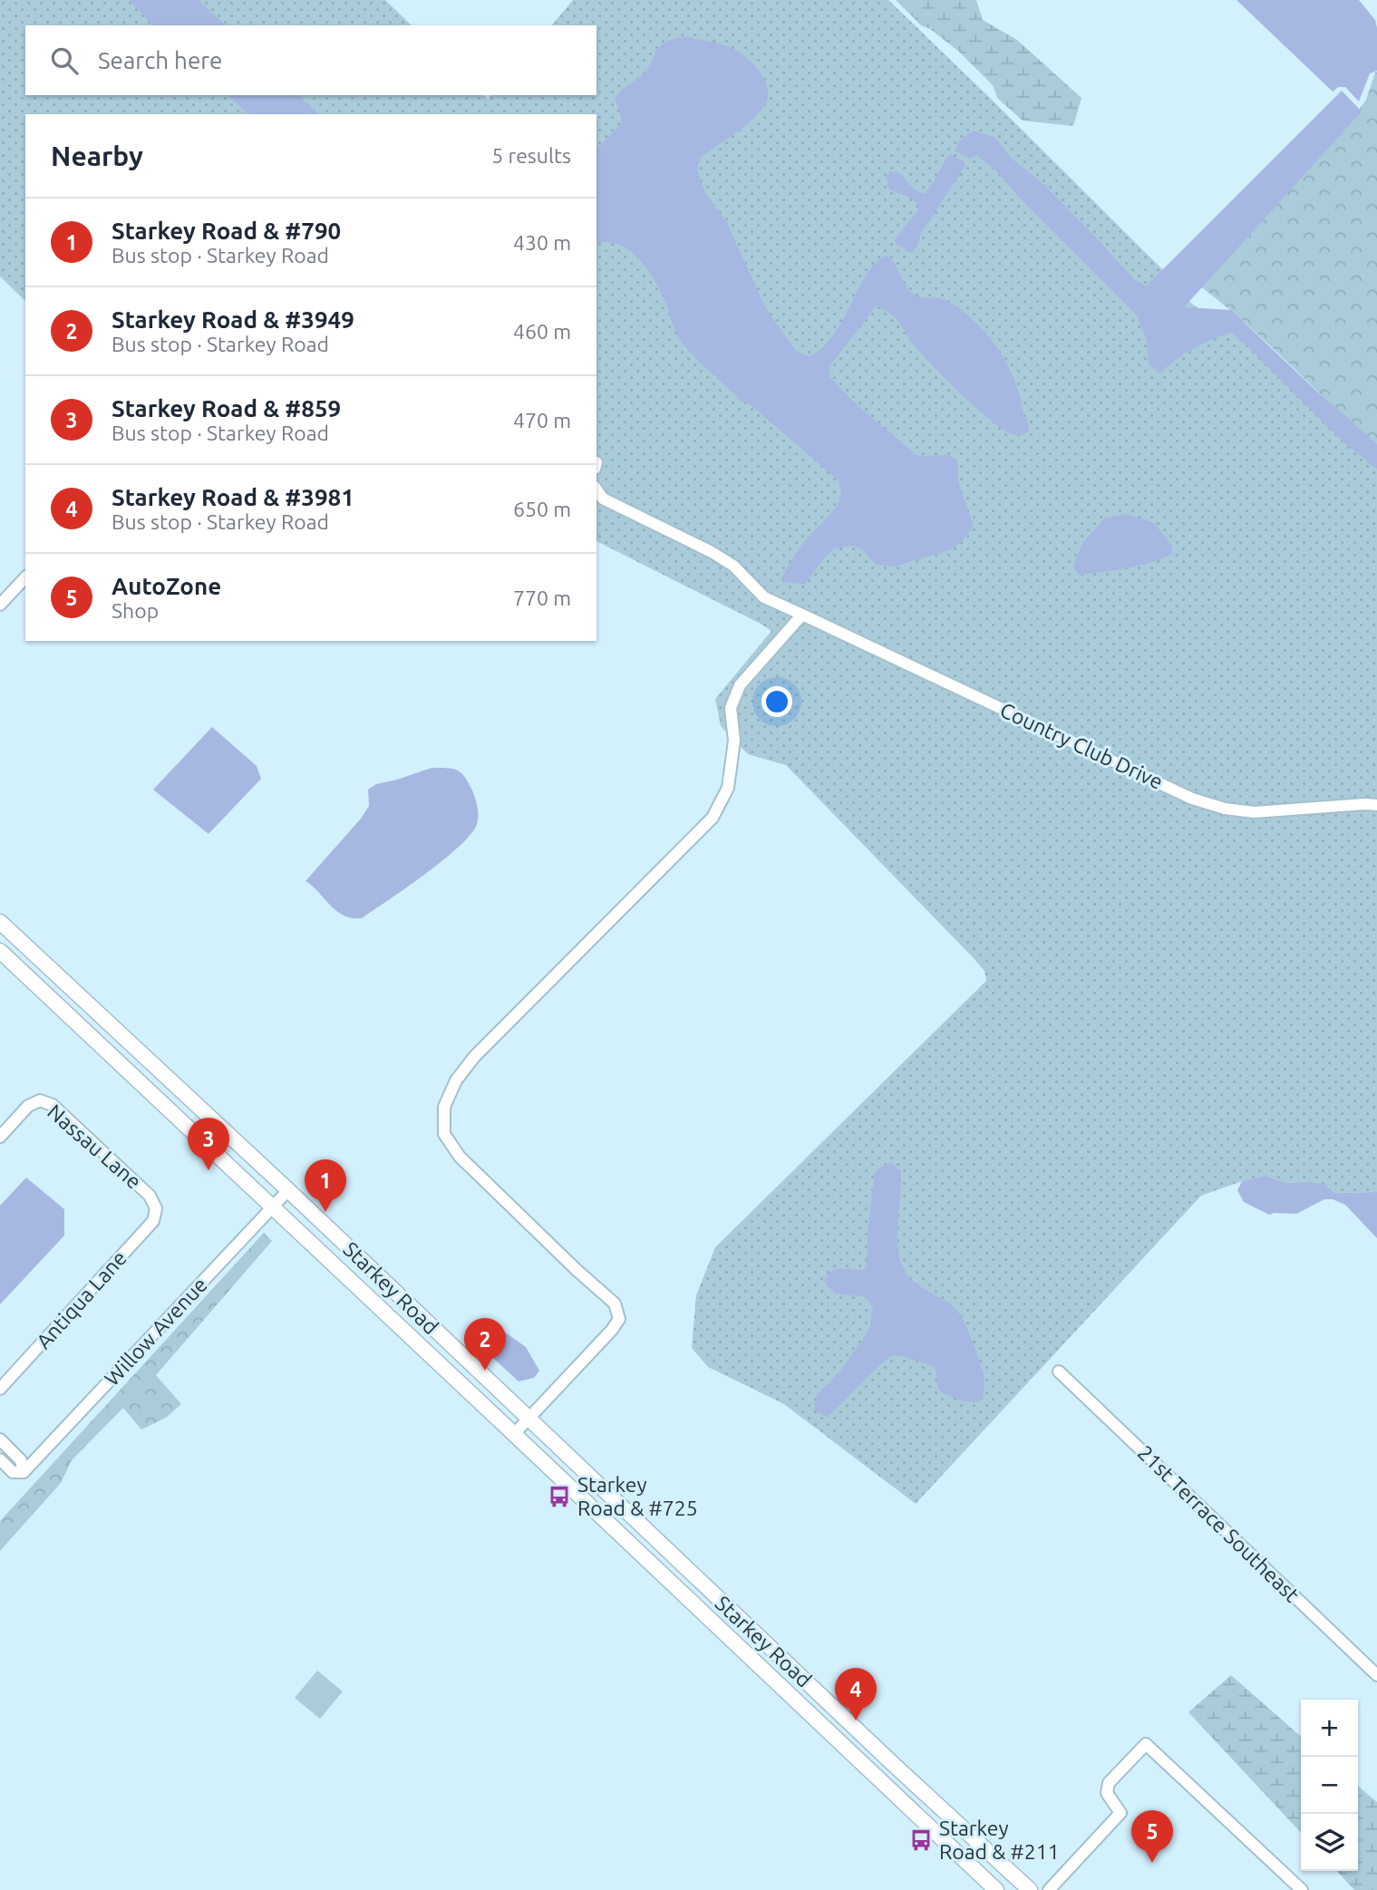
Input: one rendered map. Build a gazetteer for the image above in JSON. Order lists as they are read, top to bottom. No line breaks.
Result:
{"streets":{"main road":["Starkey Road"],"street":["Country Club Drive","Nassau Lane","Antiqua Lane","Willow Avenue","21st Terrace Southeast"]},"crossings":[["Nassau Lane","Antiqua Lane"],["Starkey Road","Willow Avenue"]],"places":{"bus stop":["Starkey Road & #725","Starkey Road & #211"]},"page":{"search":"Search here","heading":["Nearby","5 results"],"list":[{"mark":"1","name":"Starkey Road & #790","note":"Bus stop · Starkey Road","value":"430 m"},{"mark":"2","name":"Starkey Road & #3949","note":"Bus stop · Starkey Road","value":"460 m"},{"mark":"3","name":"Starkey Road & #859","note":"Bus stop · Starkey Road","value":"470 m"},{"mark":"4","name":"Starkey Road & #3981","note":"Bus stop · Starkey Road","value":"650 m"},{"mark":"5","name":"AutoZone","note":"Shop","value":"770 m"}],"pins":["3","1","2","4","5"],"map_buttons":["+","−"]}}
